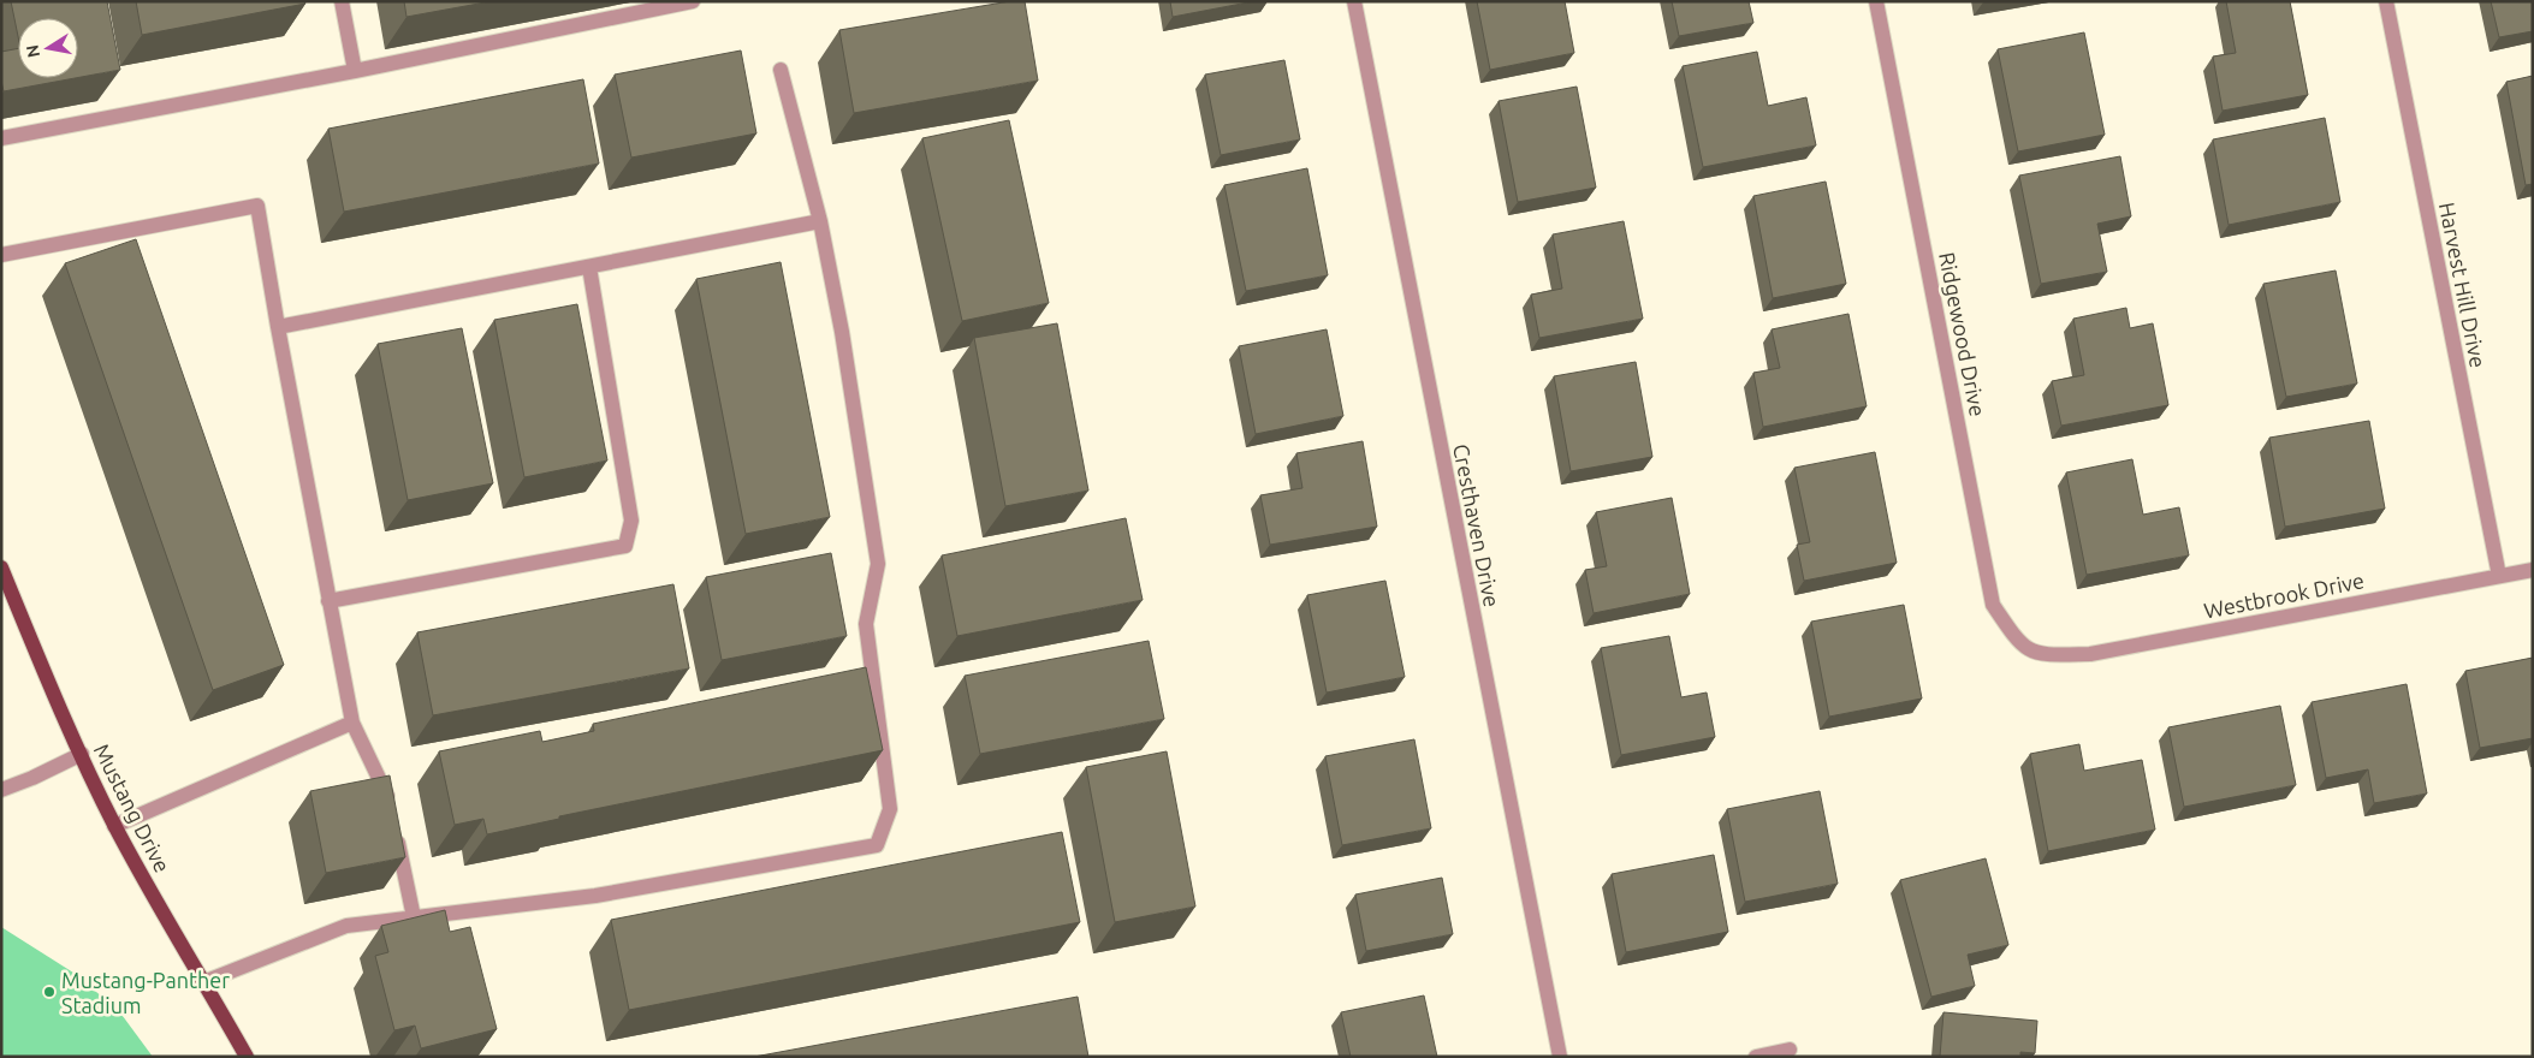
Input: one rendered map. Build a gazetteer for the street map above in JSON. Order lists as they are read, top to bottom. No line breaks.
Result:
{"streets":{"main road":["Mustang Drive"],"street":["Harvest Hill Drive","Ridgewood Drive","Cresthaven Drive","Westbrook Drive"]},"crossings":[["Harvest Hill Drive","Westbrook Drive"],["Ridgewood Drive","Westbrook Drive"]],"places":["Mustang-Panther Stadium"],"north":"left"}
